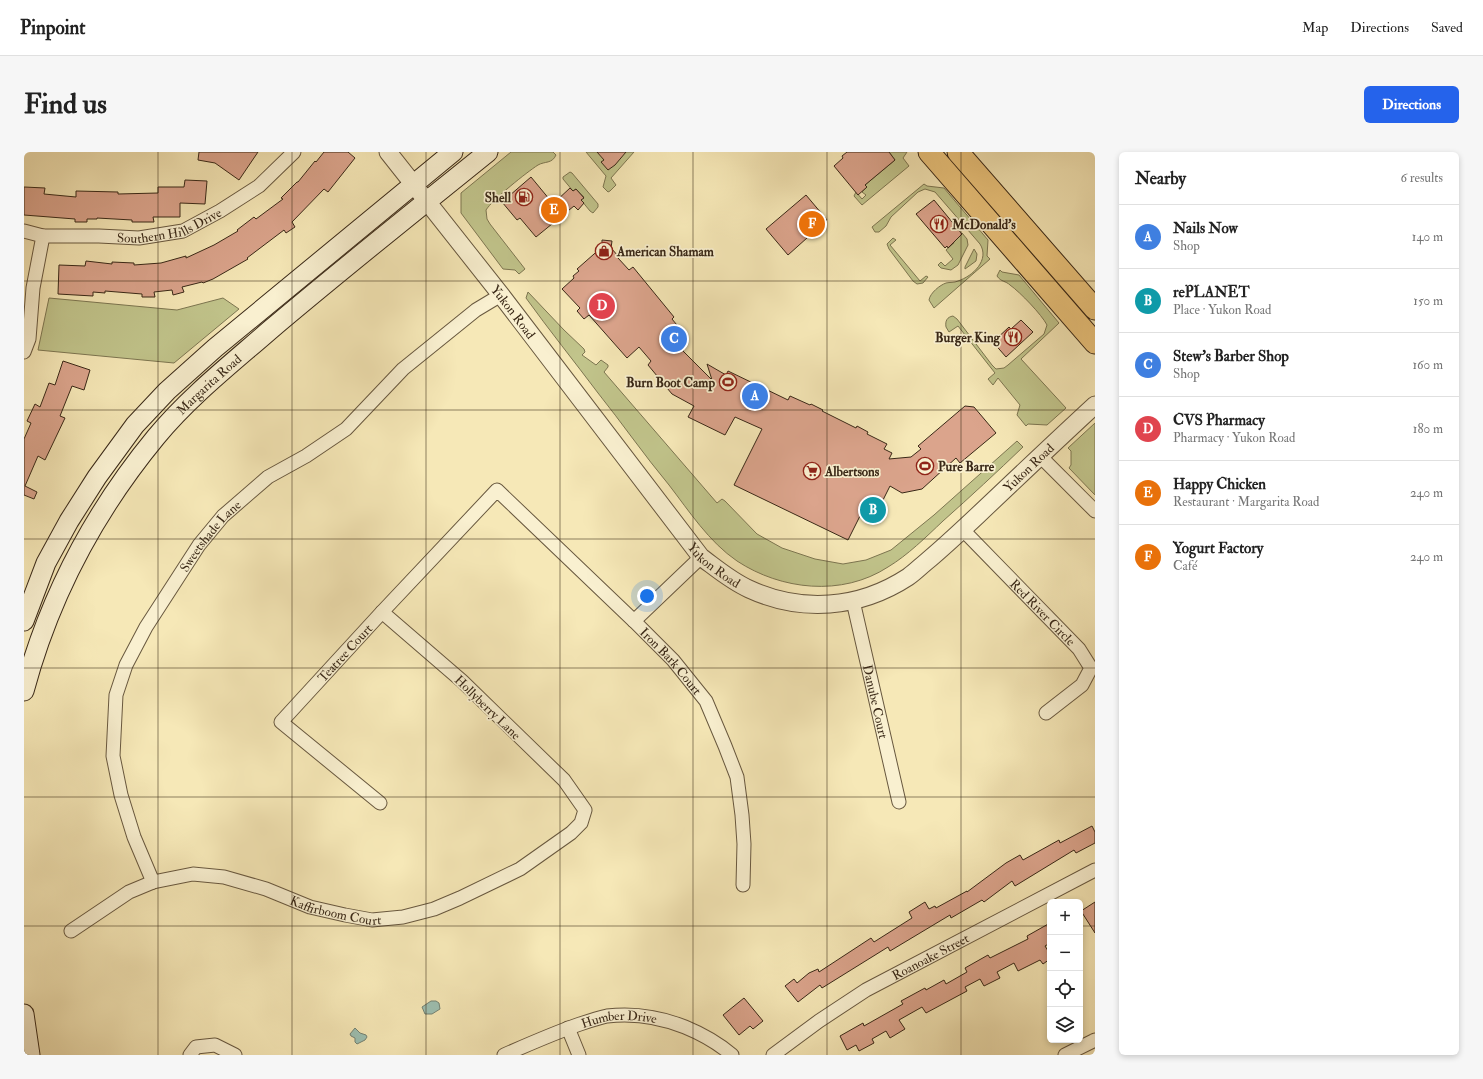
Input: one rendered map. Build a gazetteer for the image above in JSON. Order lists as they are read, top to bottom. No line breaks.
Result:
{"streets":{"main road":["Margarita Road"],"street":["Southern Hills Drive","Yukon Road","Sweetshade Lane","Red River Circle","Teatree Court","Iron Bark Court","Danube Court","Hollyberry Lane","Kaffirboom Court","Roanoake Street","Humber Drive"]},"crossings":[["Yukon Road","Margarita Road"],["Yukon Road","Sweetshade Lane"],["Yukon Road","Red River Circle"],["Yukon Road","Danube Court"],["Sweetshade Lane","Kaffirboom Court"],["Teatree Court","Iron Bark Court"],["Teatree Court","Hollyberry Lane"],["Hollyberry Lane","Kaffirboom Court"]],"places":{"fuel station":["Shell"],"restaurant":["McDonald's","Burger King"],"shop":["American Shamam"],"sports":["Burn Boot Camp","Pure Barre"],"supermarket":["Albertsons"]},"page":{"header":"Pinpoint","nav":["Map","Directions","Saved"],"buttons":"Directions","title":"Find us","heading":["Nearby","6 results"],"pins":["E","F","D","C","A","B"],"list":[{"mark":"A","name":"Nails Now","note":"Shop","value":"140 m"},{"mark":"B","name":"rePLANET","note":"Place · Yukon Road","value":"150 m"},{"mark":"C","name":"Stew's Barber Shop","note":"Shop","value":"160 m"},{"mark":"D","name":"CVS Pharmacy","note":"Pharmacy · Yukon Road","value":"180 m"},{"mark":"E","name":"Happy Chicken","note":"Restaurant · Margarita Road","value":"240 m"},{"mark":"F","name":"Yogurt Factory","note":"Café","value":"240 m"}],"map_buttons":["+","−"]}}
